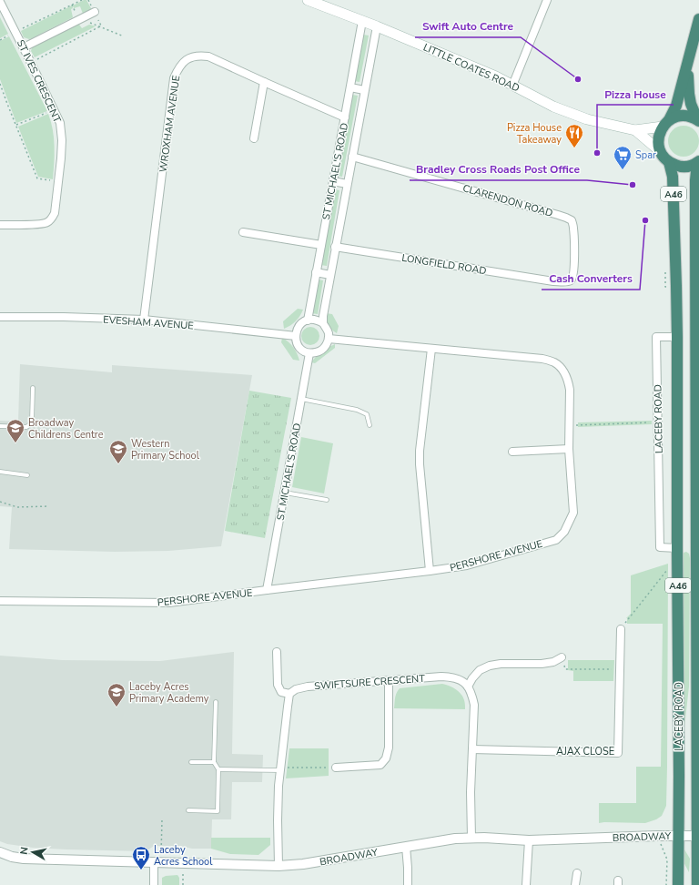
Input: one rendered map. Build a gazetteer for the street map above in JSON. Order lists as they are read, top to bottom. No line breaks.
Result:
{"streets":{"highway":["A46","LACEBY ROAD"],"main road":["LITTLE COATES ROAD"],"street":["ST IVES CRESCENT","WROXHAM AVENUE","ST MICHAEL'S ROAD","CLARENDON ROAD","LONGFIELD ROAD","EVESHAM AVENUE","PERSHORE AVENUE","SWIFTSURE CRESCENT","AJAX CLOSE","BROADWAY"]},"crossings":[["LITTLE COATES ROAD","ST MICHAEL'S ROAD"],["LITTLE COATES ROAD","A46"],["WROXHAM AVENUE","ST MICHAEL'S ROAD"],["WROXHAM AVENUE","EVESHAM AVENUE"],["ST MICHAEL'S ROAD","CLARENDON ROAD"],["ST MICHAEL'S ROAD","LONGFIELD ROAD"],["ST MICHAEL'S ROAD","EVESHAM AVENUE"],["ST MICHAEL'S ROAD","PERSHORE AVENUE"],["A46","LACEBY ROAD"],["CLARENDON ROAD","LONGFIELD ROAD"],["EVESHAM AVENUE","PERSHORE AVENUE"],["LACEBY ROAD","BROADWAY"]],"places":{"other":["Swift Auto Centre","Pizza House","Bradley Cross Roads Post Office","Cash Converters"],"restaurant":["Pizza House Takeaway"],"supermarket":["Spar"],"school or university":["Broadway Childrens Centre","Western Primary School","Laceby Acres Primary Academy"],"bus stop":["Laceby Acres School"]},"north":"left"}
